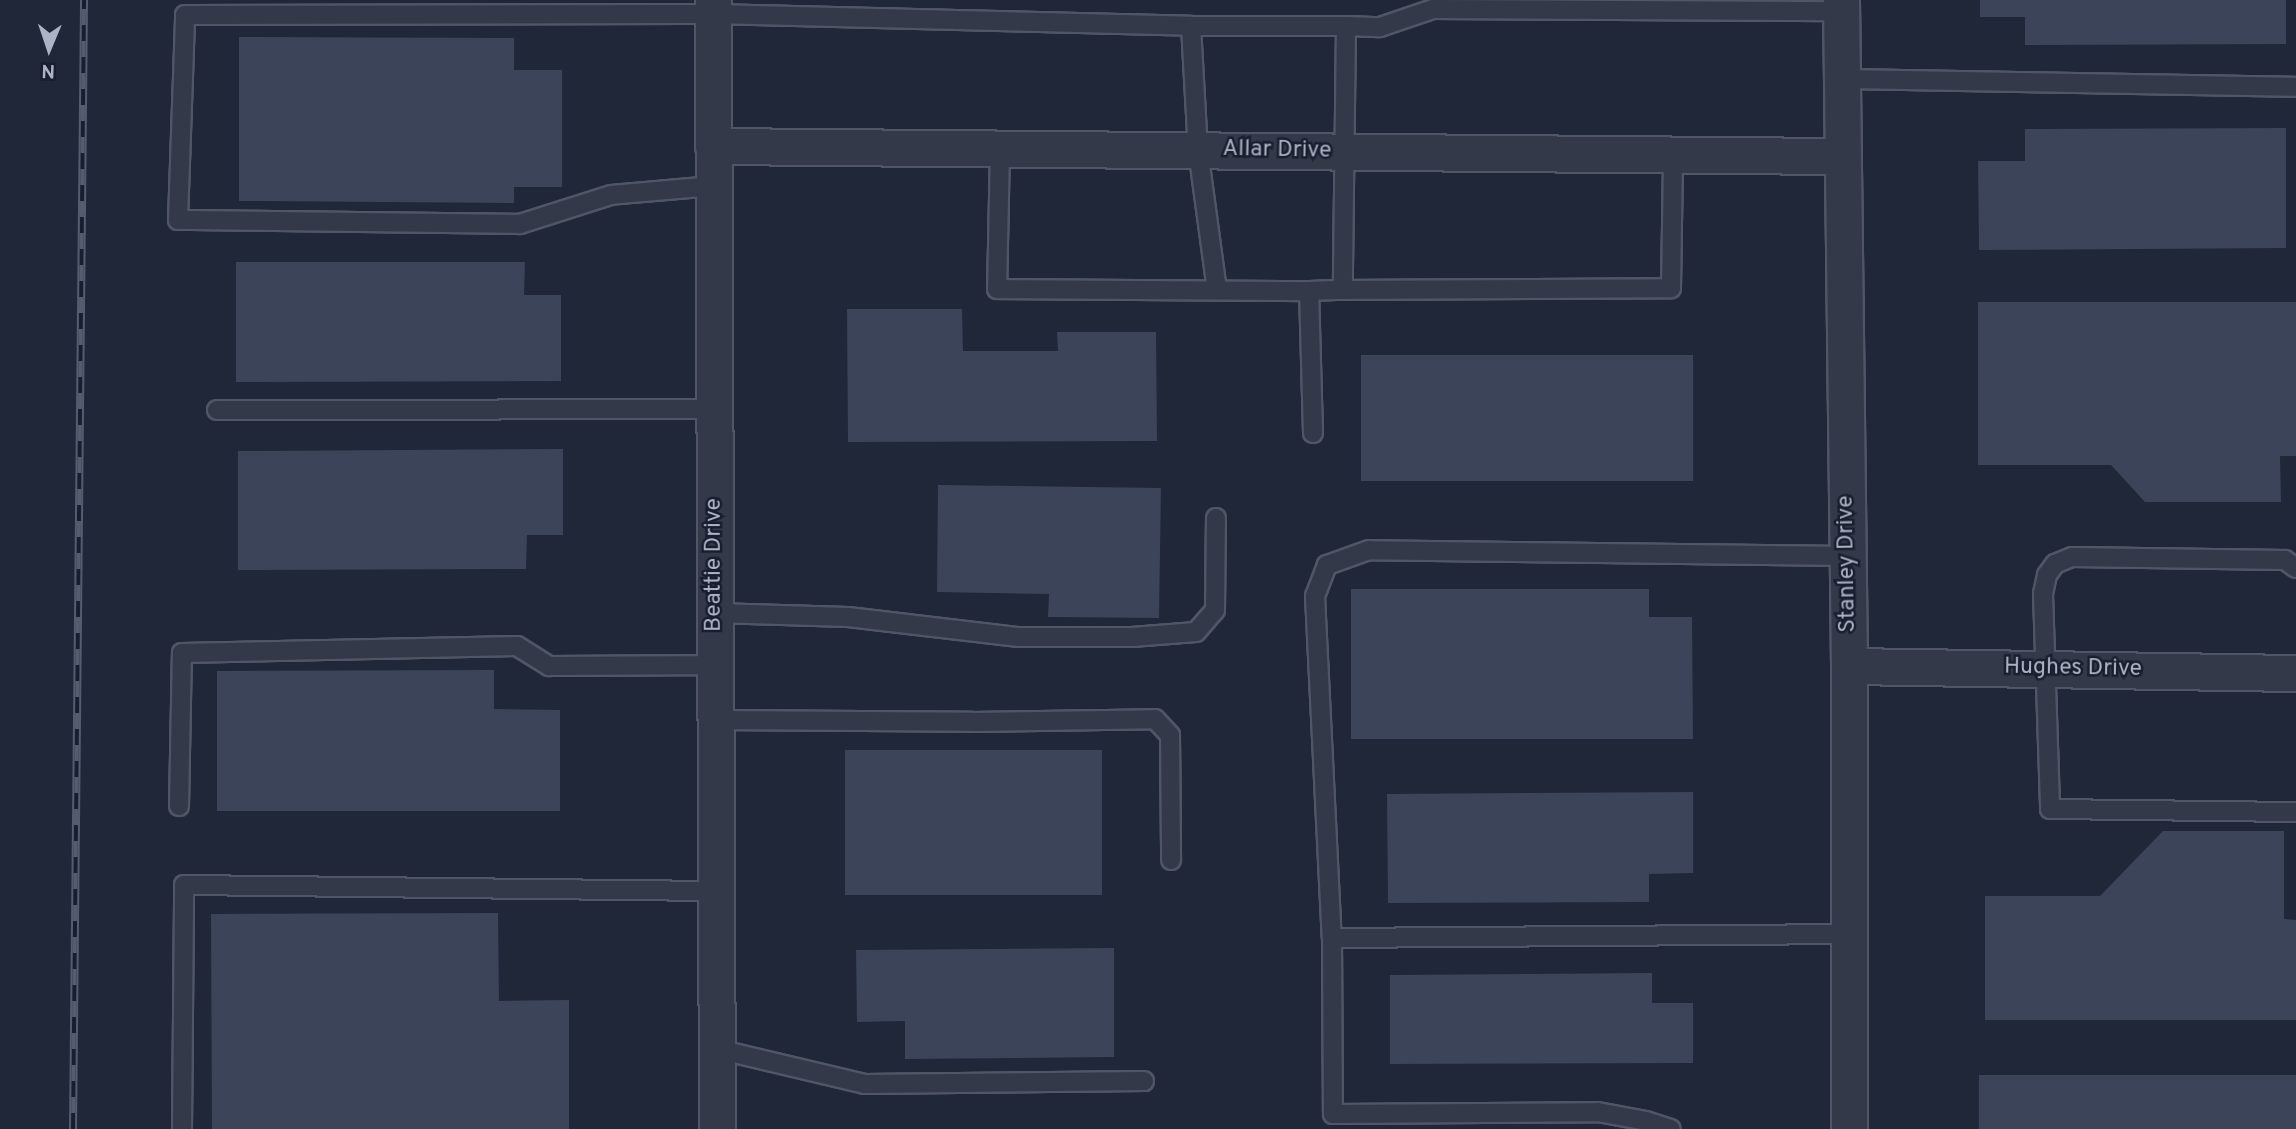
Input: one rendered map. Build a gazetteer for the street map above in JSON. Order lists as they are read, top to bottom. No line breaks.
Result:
{"streets":{"street":["Allar Drive","Stanley Drive","Beattie Drive","Hughes Drive"]},"crossings":[["Allar Drive","Stanley Drive"],["Allar Drive","Beattie Drive"],["Stanley Drive","Hughes Drive"]],"north":"bottom"}
